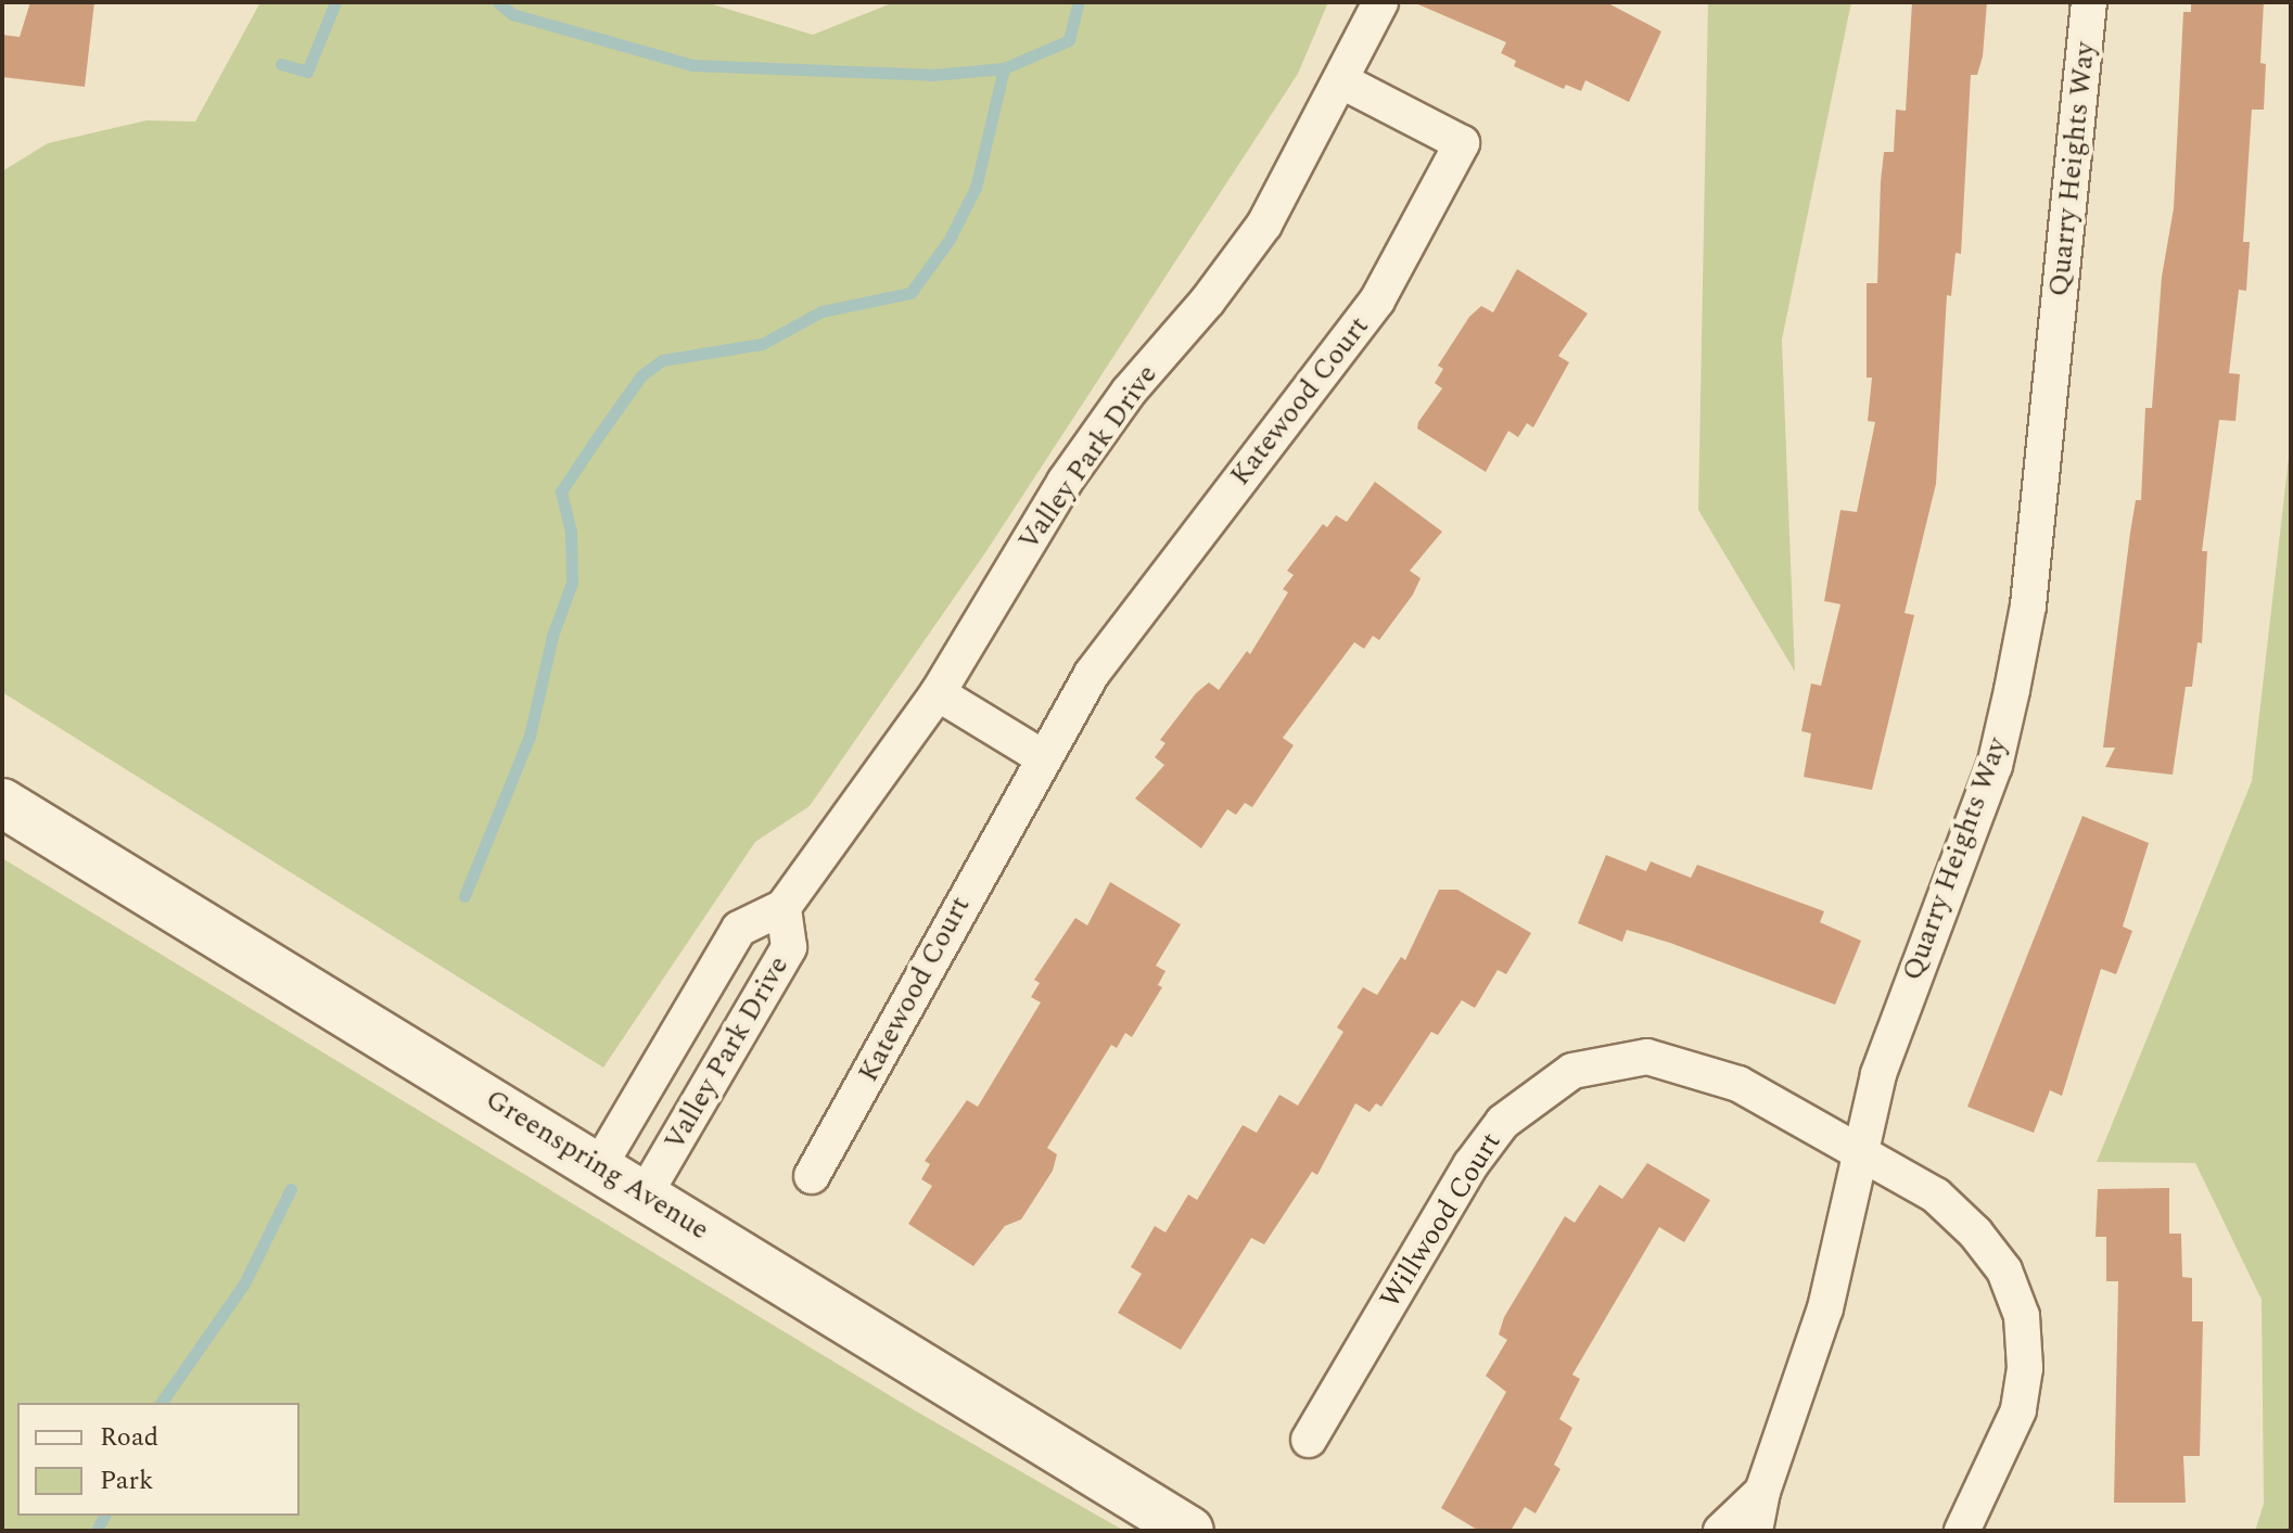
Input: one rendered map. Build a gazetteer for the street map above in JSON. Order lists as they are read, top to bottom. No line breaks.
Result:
{"streets":{"main road":["Greenspring Avenue"],"street":["Quarry Heights Way","Katewood Court","Valley Park Drive","Willwood Court"]},"crossings":[["Quarry Heights Way","Willwood Court"],["Katewood Court","Valley Park Drive"],["Valley Park Drive","Greenspring Avenue"]],"legend":["Road","Park"]}
